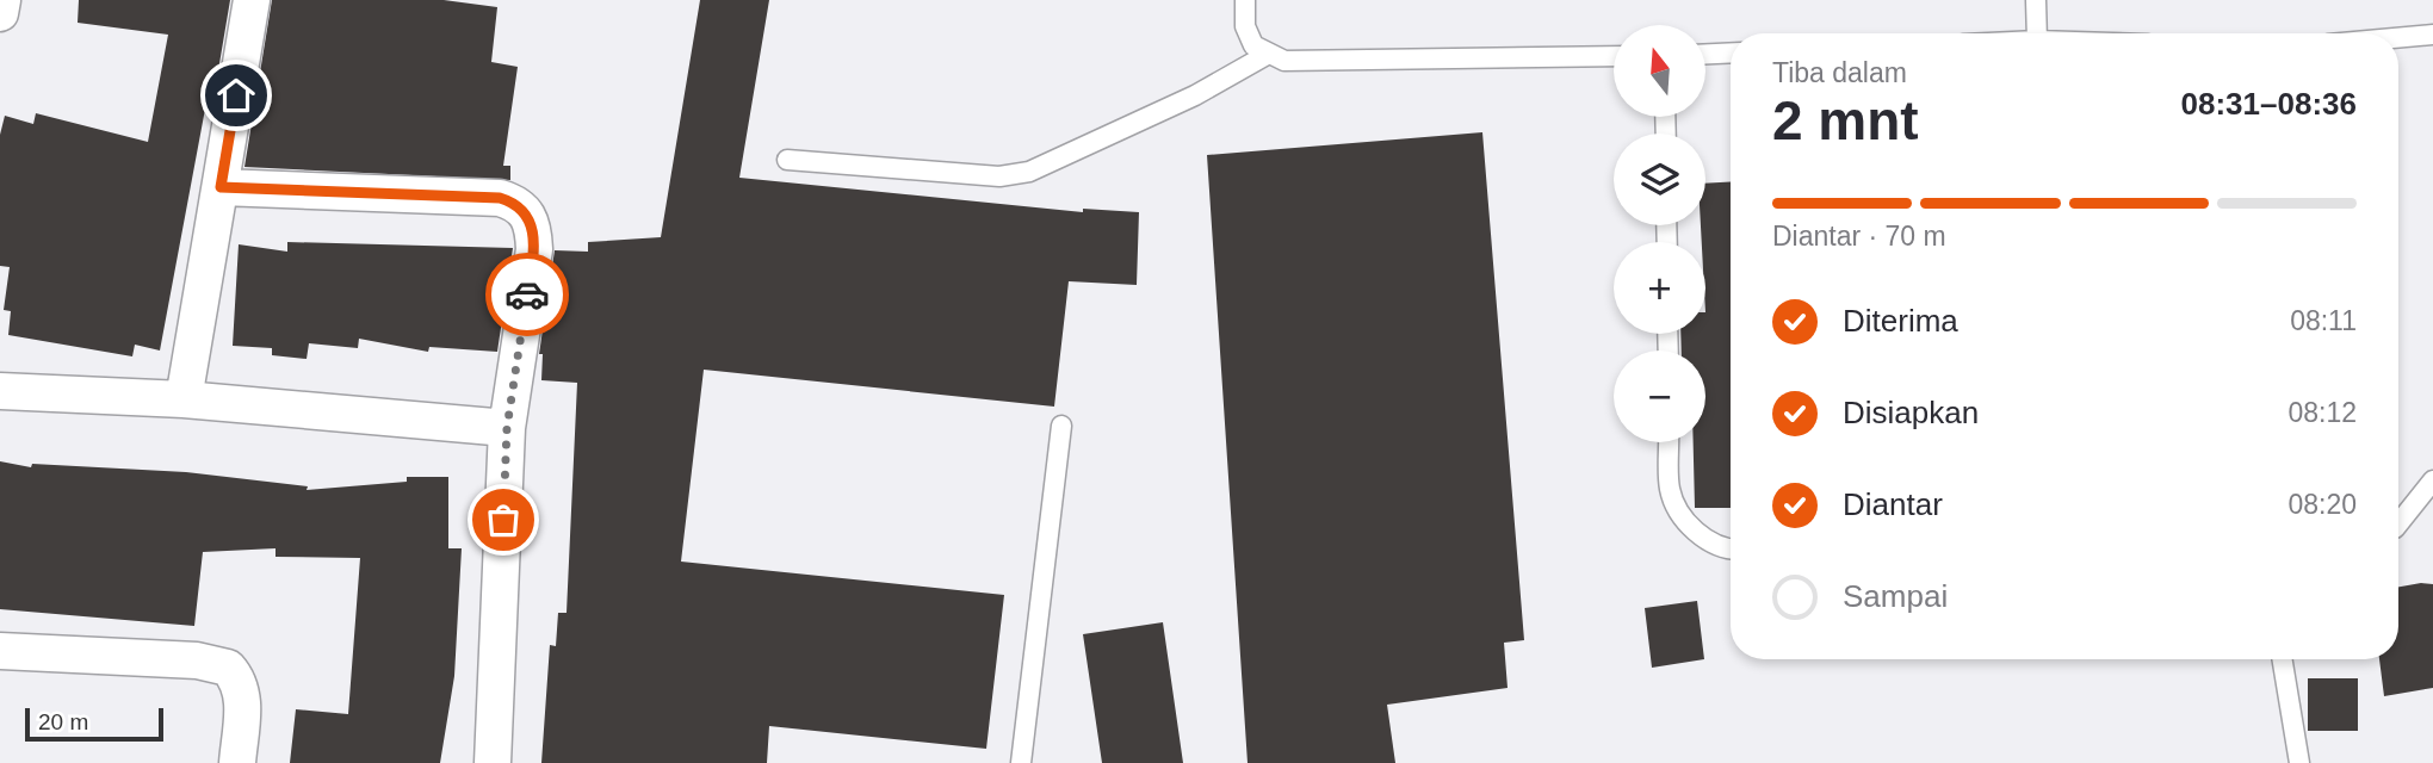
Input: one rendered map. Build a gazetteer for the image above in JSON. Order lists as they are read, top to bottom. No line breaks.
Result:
{"scale_bar":"20 m","north":"top","page":{"map_buttons":["+","−"],"heading":["2 mnt","Tiba dalam","08:31–08:36"],"bar":"Diantar · 70 m","list":[["Diterima","08:11"],["Disiapkan","08:12"],["Diantar","08:20"],"Sampai"],"scale":"20 m"}}
